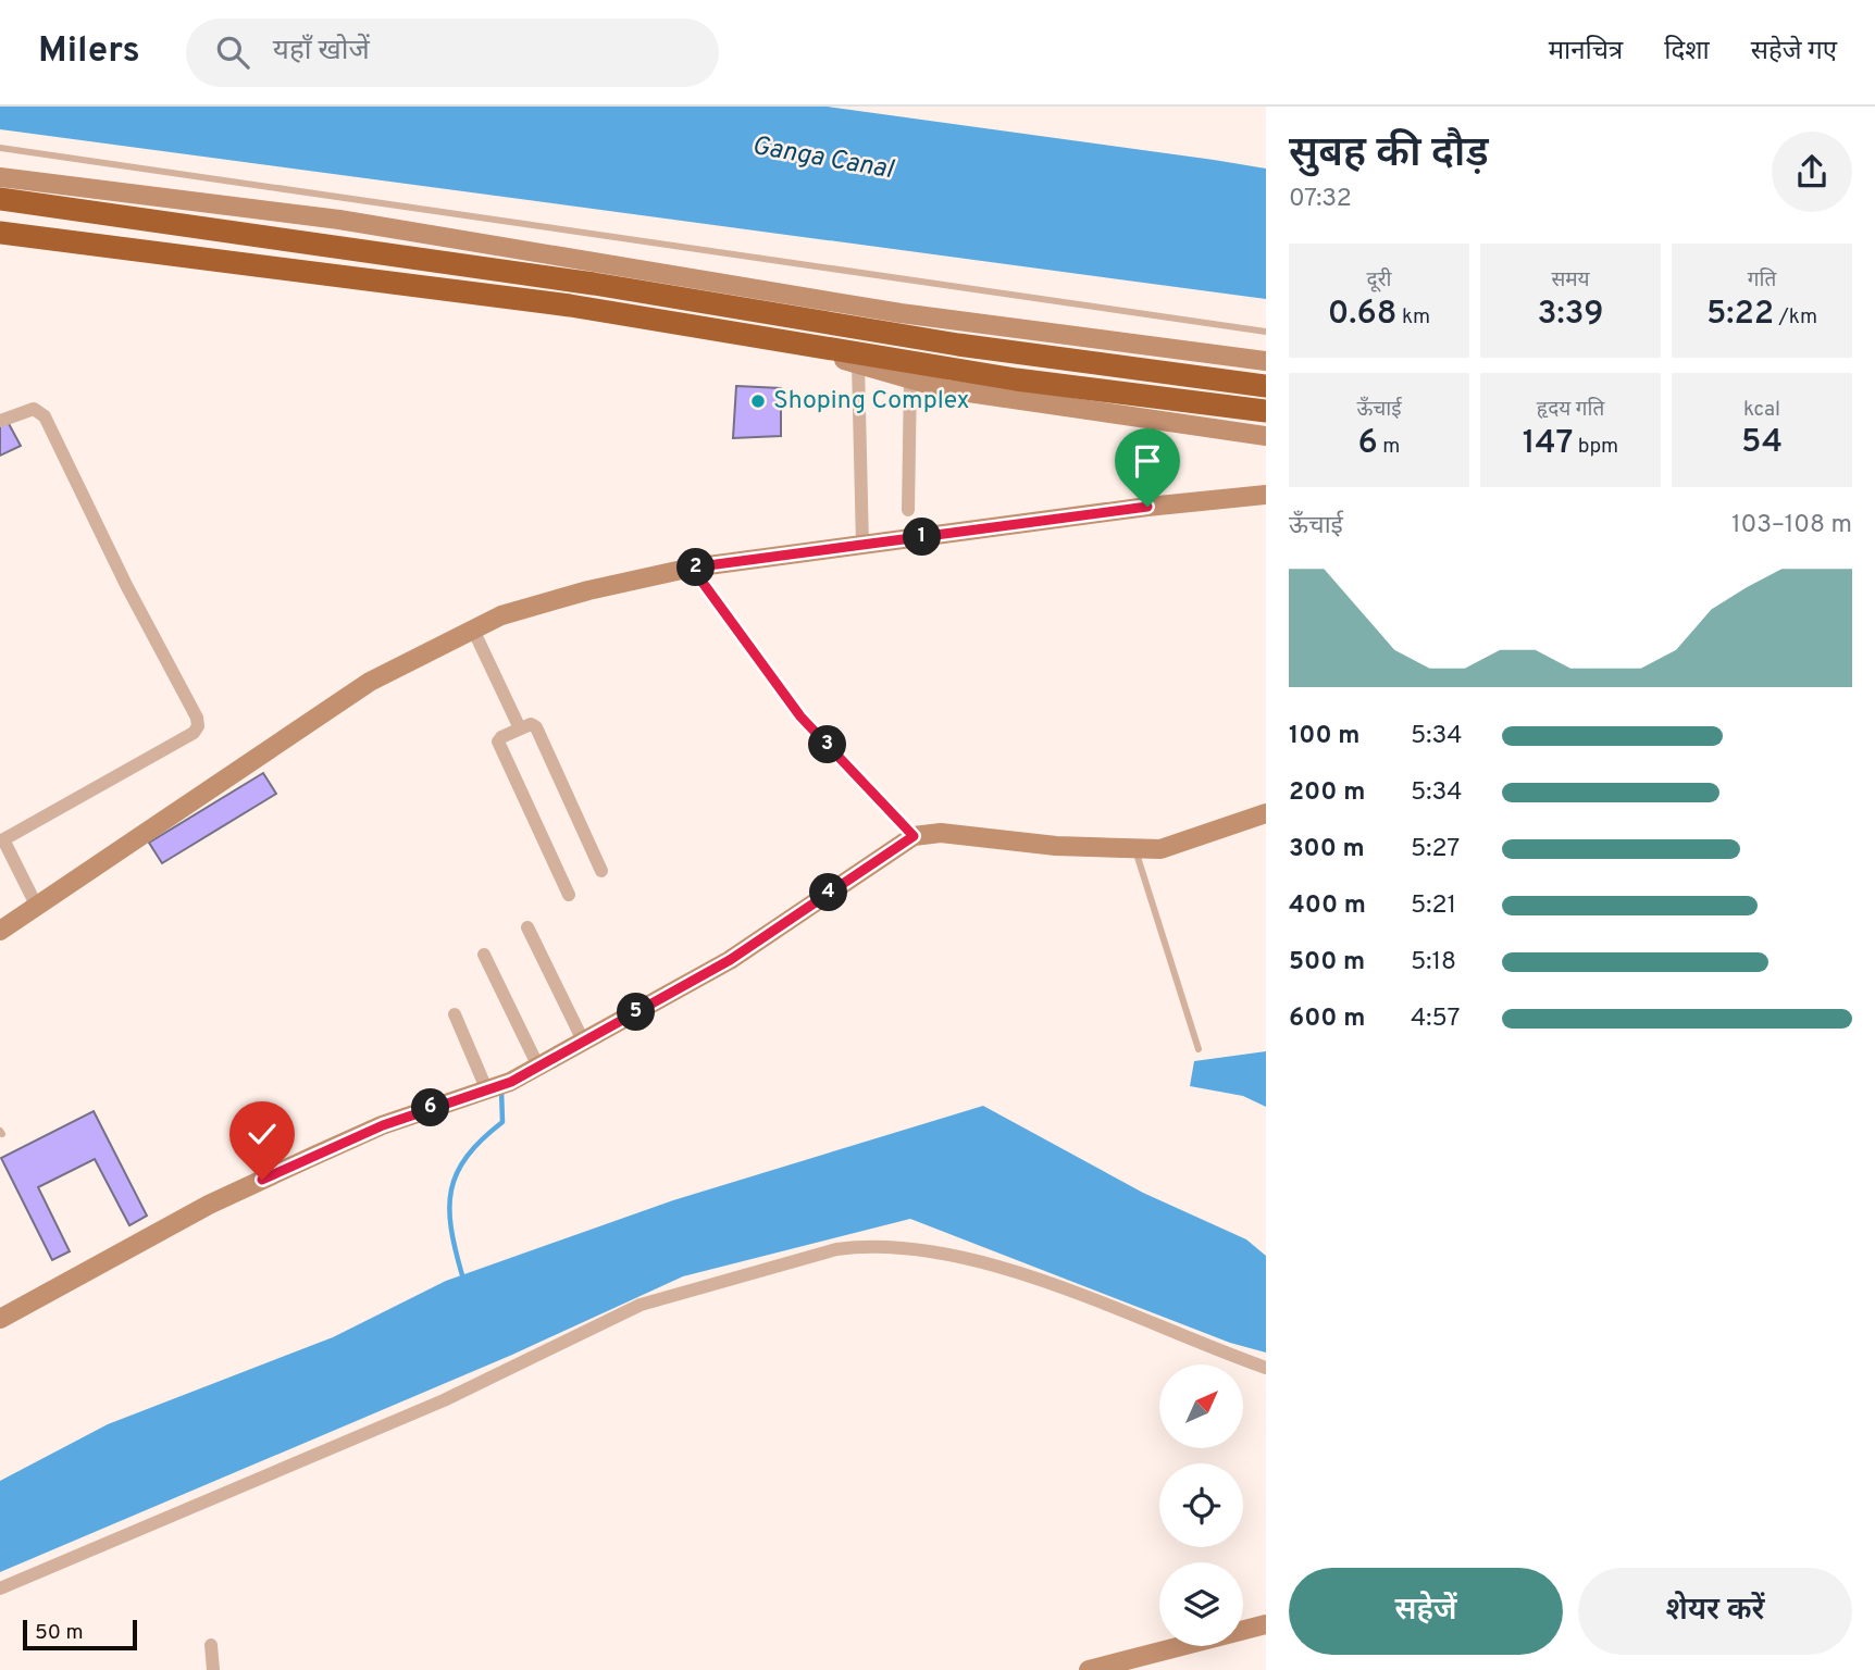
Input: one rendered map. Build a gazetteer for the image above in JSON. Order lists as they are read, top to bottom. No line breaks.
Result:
{"water":["Ganga Canal"],"places":["Shoping Complex"],"scale_bar":"50 m","north":"top right","page":{"header":"Milers","search":"यहाँ खोजें","nav":["मानचित्र","दिशा","सहेजे गए"],"heading":["सुबह की दौड़","07:32"],"stats":[["दूरी","0.68 km"],["समय","3:39"],["गति","5:22 /km"],["ऊँचाई","6 m"],["हृदय गति","147 bpm"],["kcal","54"]],"chart":["ऊँचाई","103–108 m"],"pins":["1","2","3","4","5","6"],"list":[{"name":"100 m","note":"5:34"},{"name":"200 m","note":"5:34"},{"name":"300 m","note":"5:27"},{"name":"400 m","note":"5:21"},{"name":"500 m","note":"5:18"},{"name":"600 m","note":"4:57"}],"buttons":["सहेजें","शेयर करें"],"scale":"50 m"}}
